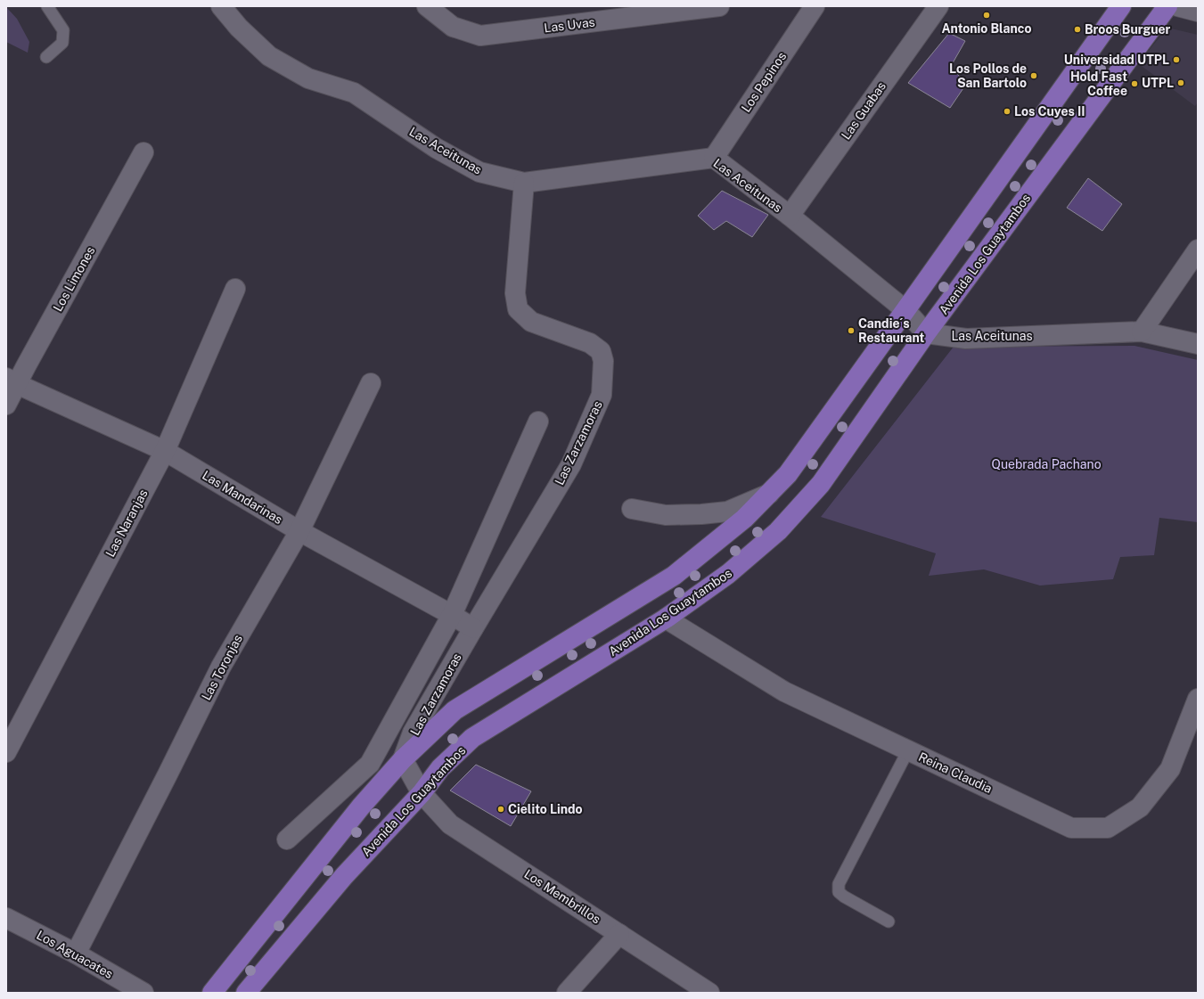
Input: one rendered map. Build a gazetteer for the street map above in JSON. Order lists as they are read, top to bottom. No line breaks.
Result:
{"streets":{"main road":["Avenida Los Guaytambos"],"street":["Las Uvas","Los Pepinos","Las Guabas","Las Aceitunas","Los Limones","Las Zarzamoras","Las Mandarinas","Las Naranjas","Las Toronjas","Reina Claudia","Los Membrillos","Los Aguacates"]},"crossings":[["Los Pepinos","Las Aceitunas"],["Las Guabas","Las Aceitunas"],["Las Aceitunas","Avenida Los Guaytambos"],["Las Aceitunas","Las Zarzamoras"],["Avenida Los Guaytambos","Reina Claudia"],["Avenida Los Guaytambos","Los Membrillos"],["Los Limones","Las Mandarinas"],["Las Zarzamoras","Las Mandarinas"],["Las Zarzamoras","Los Membrillos"],["Las Mandarinas","Las Naranjas"],["Las Mandarinas","Las Toronjas"],["Las Toronjas","Los Aguacates"]],"parks":["Quebrada Pachano"],"places":["Antonio Blanco","Broos Burguer","Universidad UTPL","Los Pollos de San Bartolo","UTPL","Hold Fast Coffee","Los Cuyes II","Candie´s Restaurant","Cielito Lindo"]}
